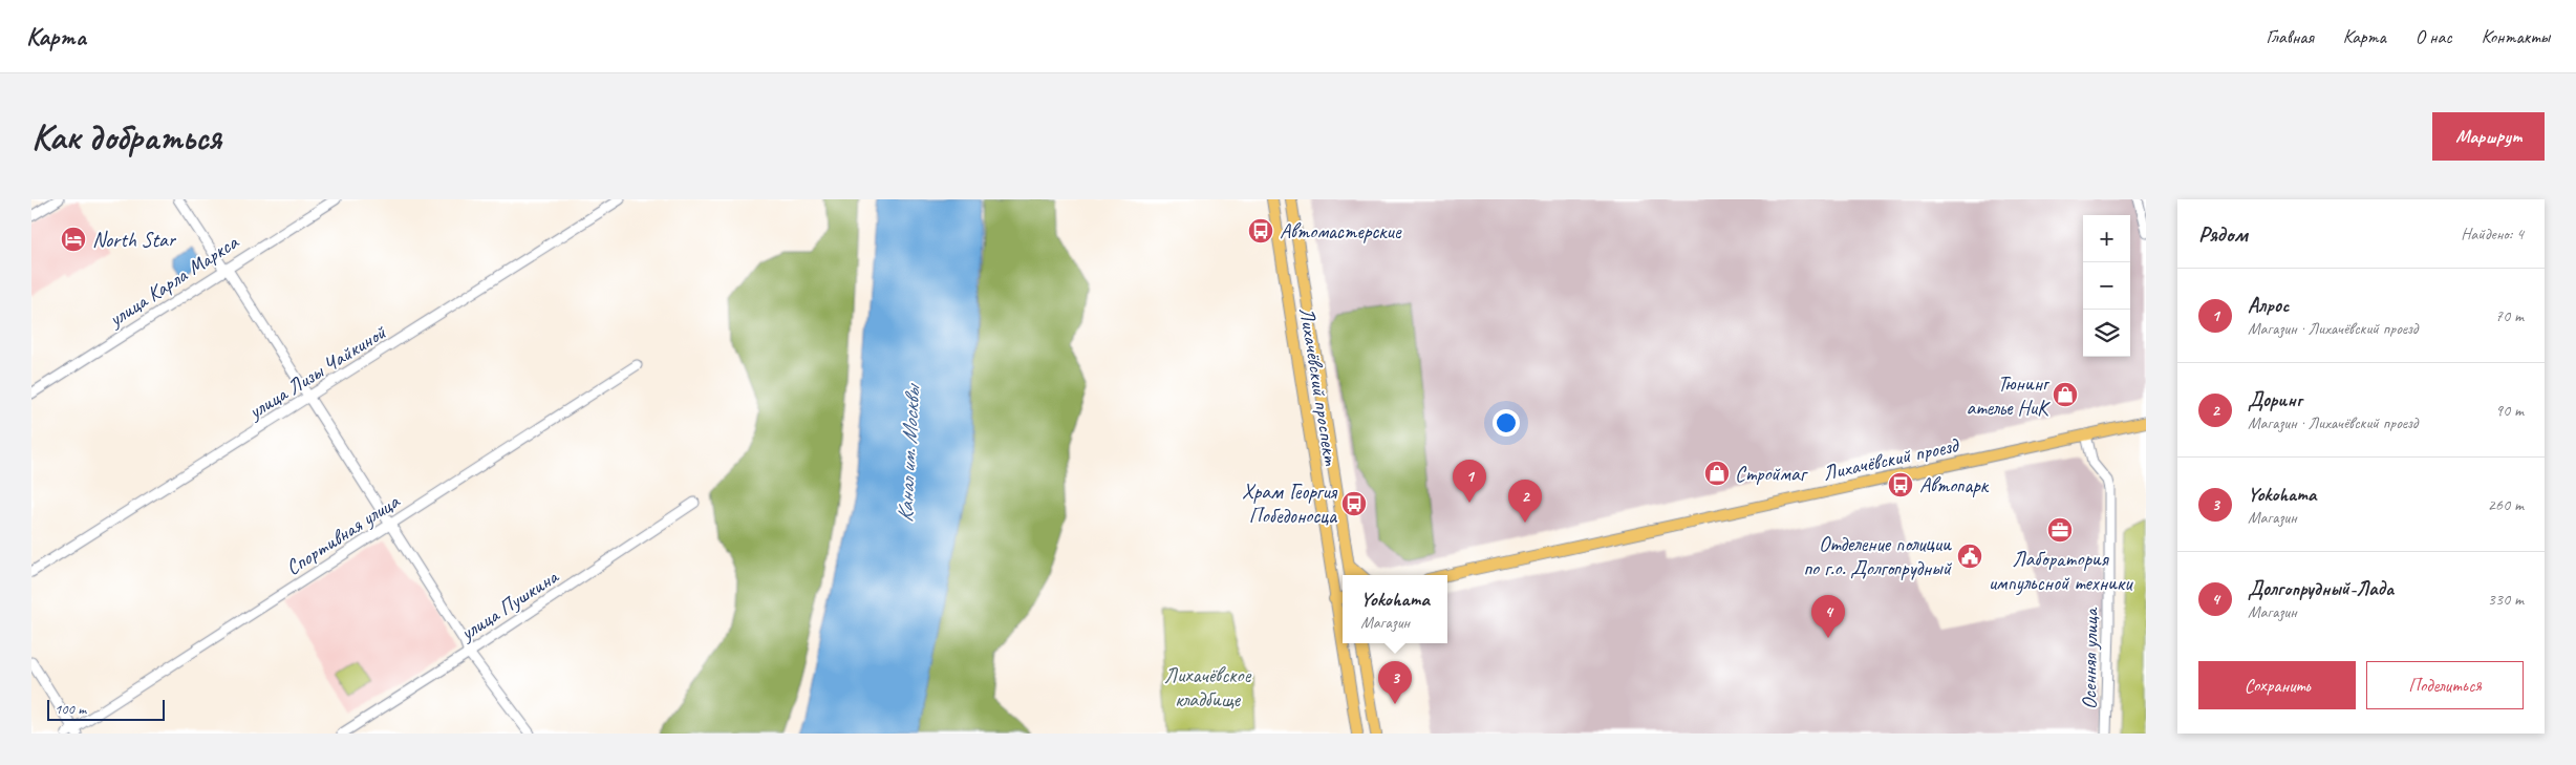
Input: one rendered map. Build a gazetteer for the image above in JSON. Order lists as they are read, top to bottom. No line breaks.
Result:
{"streets":{"main road":["Лихачёвский проспект","Лихачёвский проезд"],"street":["улица Карла Маркса","улица Лизы Чайкиной","Спортивная улица","улица Пушкина","Осенняя улица"]},"crossings":[["Лихачёвский проезд","Осенняя улица"]],"water":["Канал им. Москвы"],"parks":["Лихачёвское кладбище"],"places":{"bus stop":["Автомастерские","Автопарк","Храм Георгия Победоносца"],"hotel":["North Star"],"shop":["Тюнинг ателье НиК","Строймаг"],"office":["Лаборатория импульсной техники"],"public building":["Отделение полиции по г.о. Долгопрудный"]},"scale_bar":"100 m","page":{"header":"Карта","nav":["Главная","Карта","О нас","Контакты"],"buttons":["Маршрут",["Сохранить","Поделиться"]],"title":"Как добраться","heading":["Рядом","Найдено: 4"],"map_buttons":["+","−"],"list":[{"mark":"1","name":"Алрос","note":"Магазин · Лихачёвский проезд","value":"70 m"},{"mark":"2","name":"Доринг","note":"Магазин · Лихачёвский проезд","value":"90 m"},{"mark":"3","name":"Yokohama","note":"Магазин","value":"260 m"},{"mark":"4","name":"Долгопрудный-Лада","note":"Магазин","value":"330 m"}],"pins":["1","2","4","3"],"popup":["Yokohama","Магазин"],"scale":"100 m"}}
